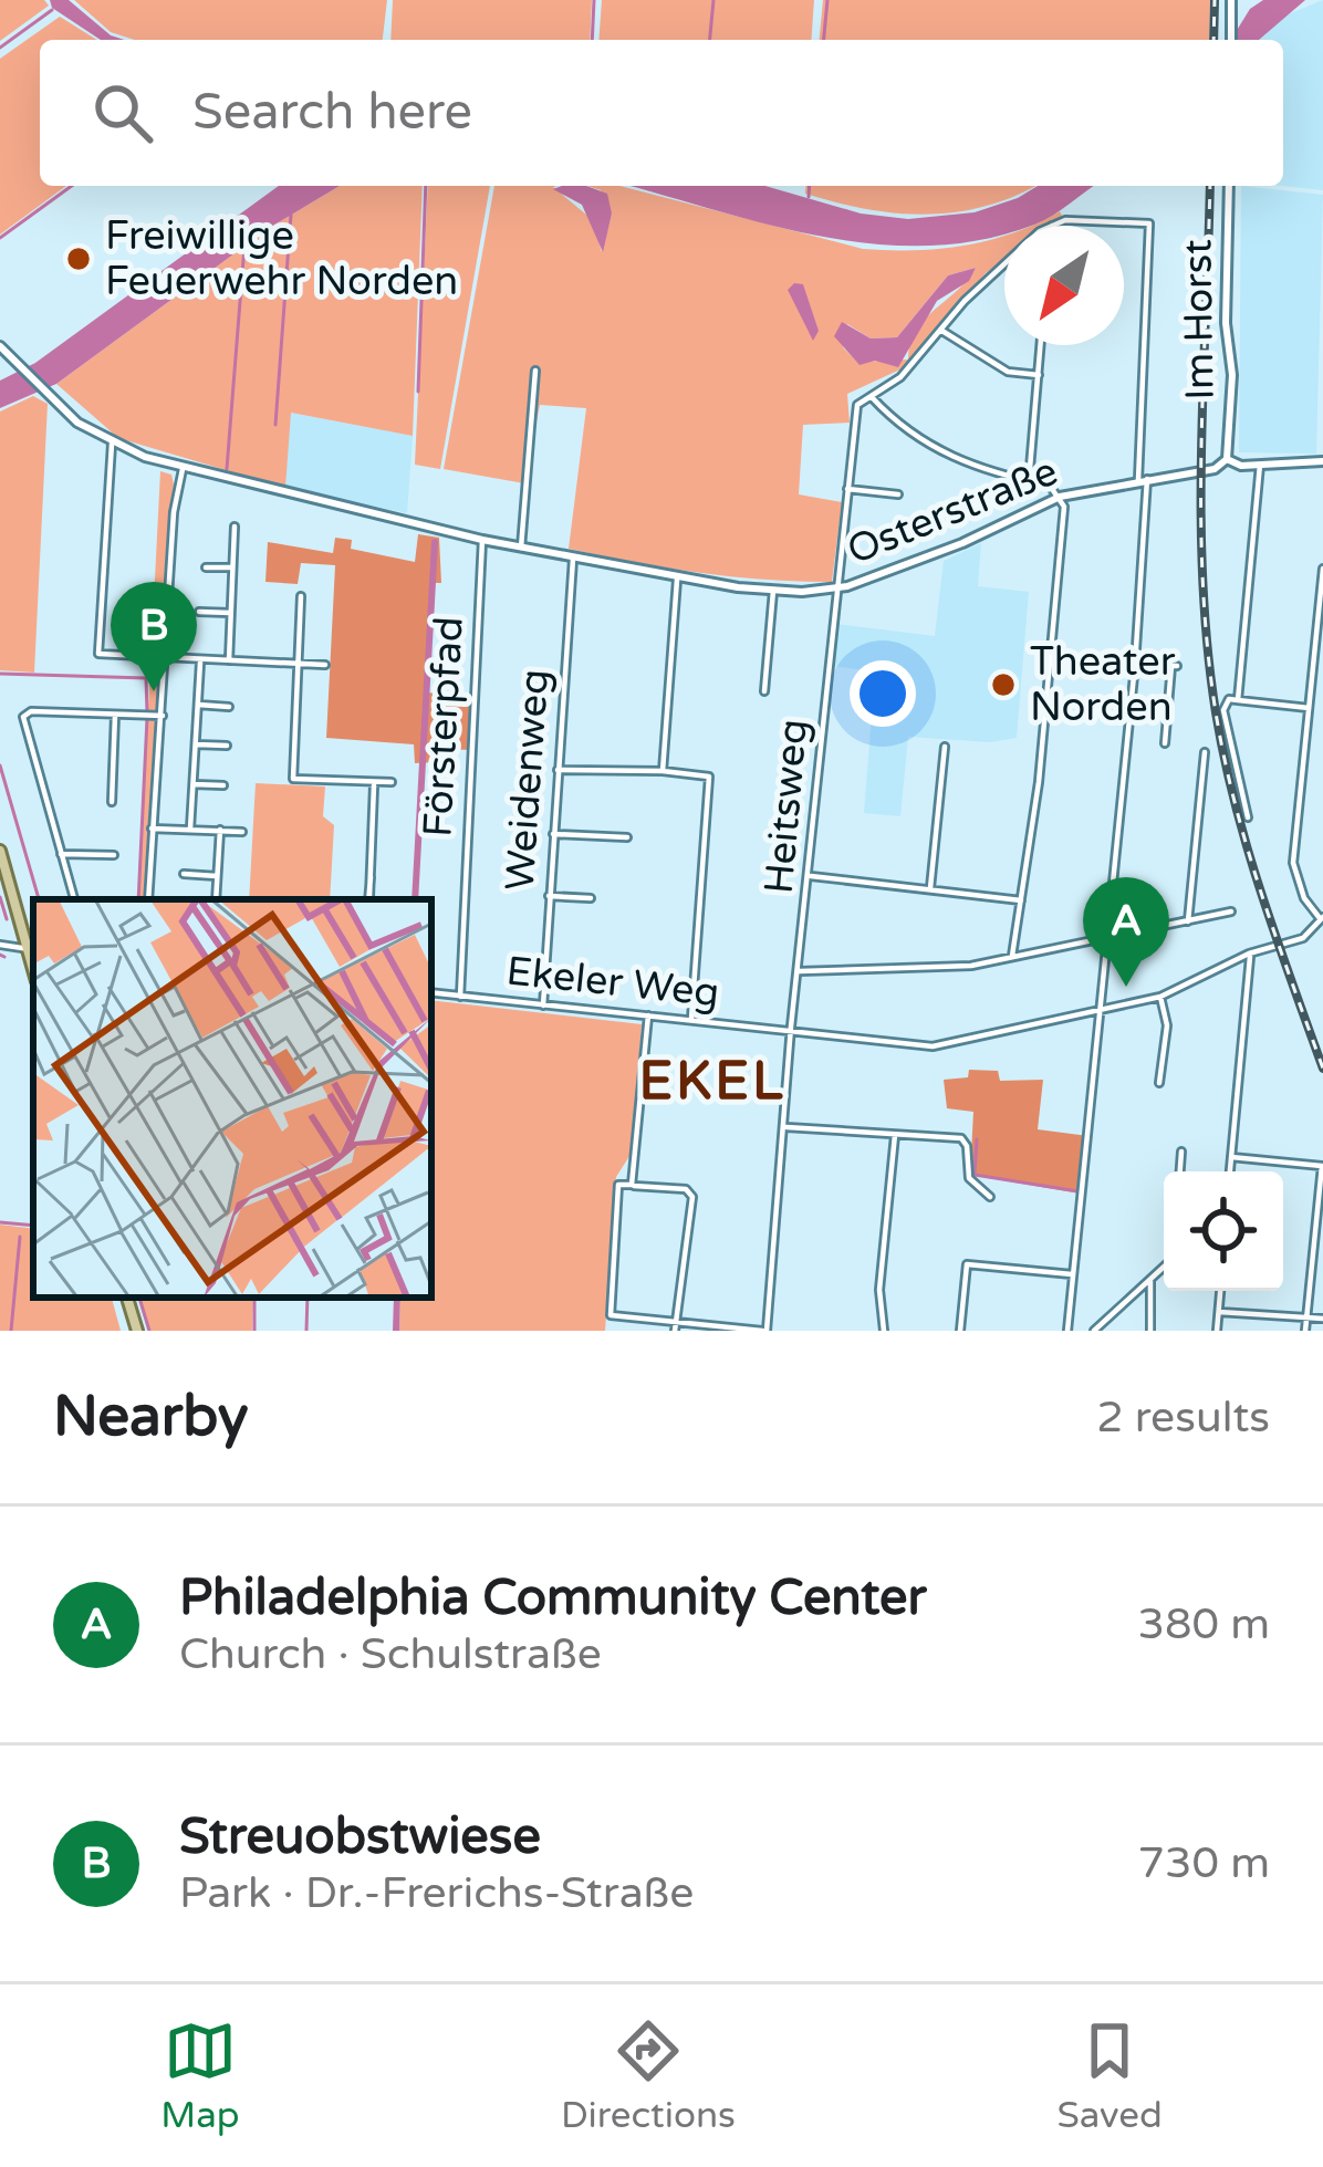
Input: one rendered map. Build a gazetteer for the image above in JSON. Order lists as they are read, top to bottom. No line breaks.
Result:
{"streets":{"street":["Im Horst","Osterstraße","Försterpfad","Weidenweg","Heitsweg","Ekeler Weg"]},"crossings":[["Im Horst","Osterstraße"],["Osterstraße","Försterpfad"],["Osterstraße","Weidenweg"],["Osterstraße","Heitsweg"],["Försterpfad","Ekeler Weg"],["Weidenweg","Ekeler Weg"],["Heitsweg","Ekeler Weg"]],"districts":["EKEL"],"places":["Freiwillige Feuerwehr Norden","Theater Norden"],"north":"bottom left","page":{"search":"Search here","pins":["B","A"],"heading":["Nearby","2 results"],"list":[{"mark":"A","name":"Philadelphia Community Center","note":"Church · Schulstraße","value":"380 m"},{"mark":"B","name":"Streuobstwiese","note":"Park · Dr.-Frerichs-Straße","value":"730 m"}],"nav":["Map","Directions","Saved"]}}
